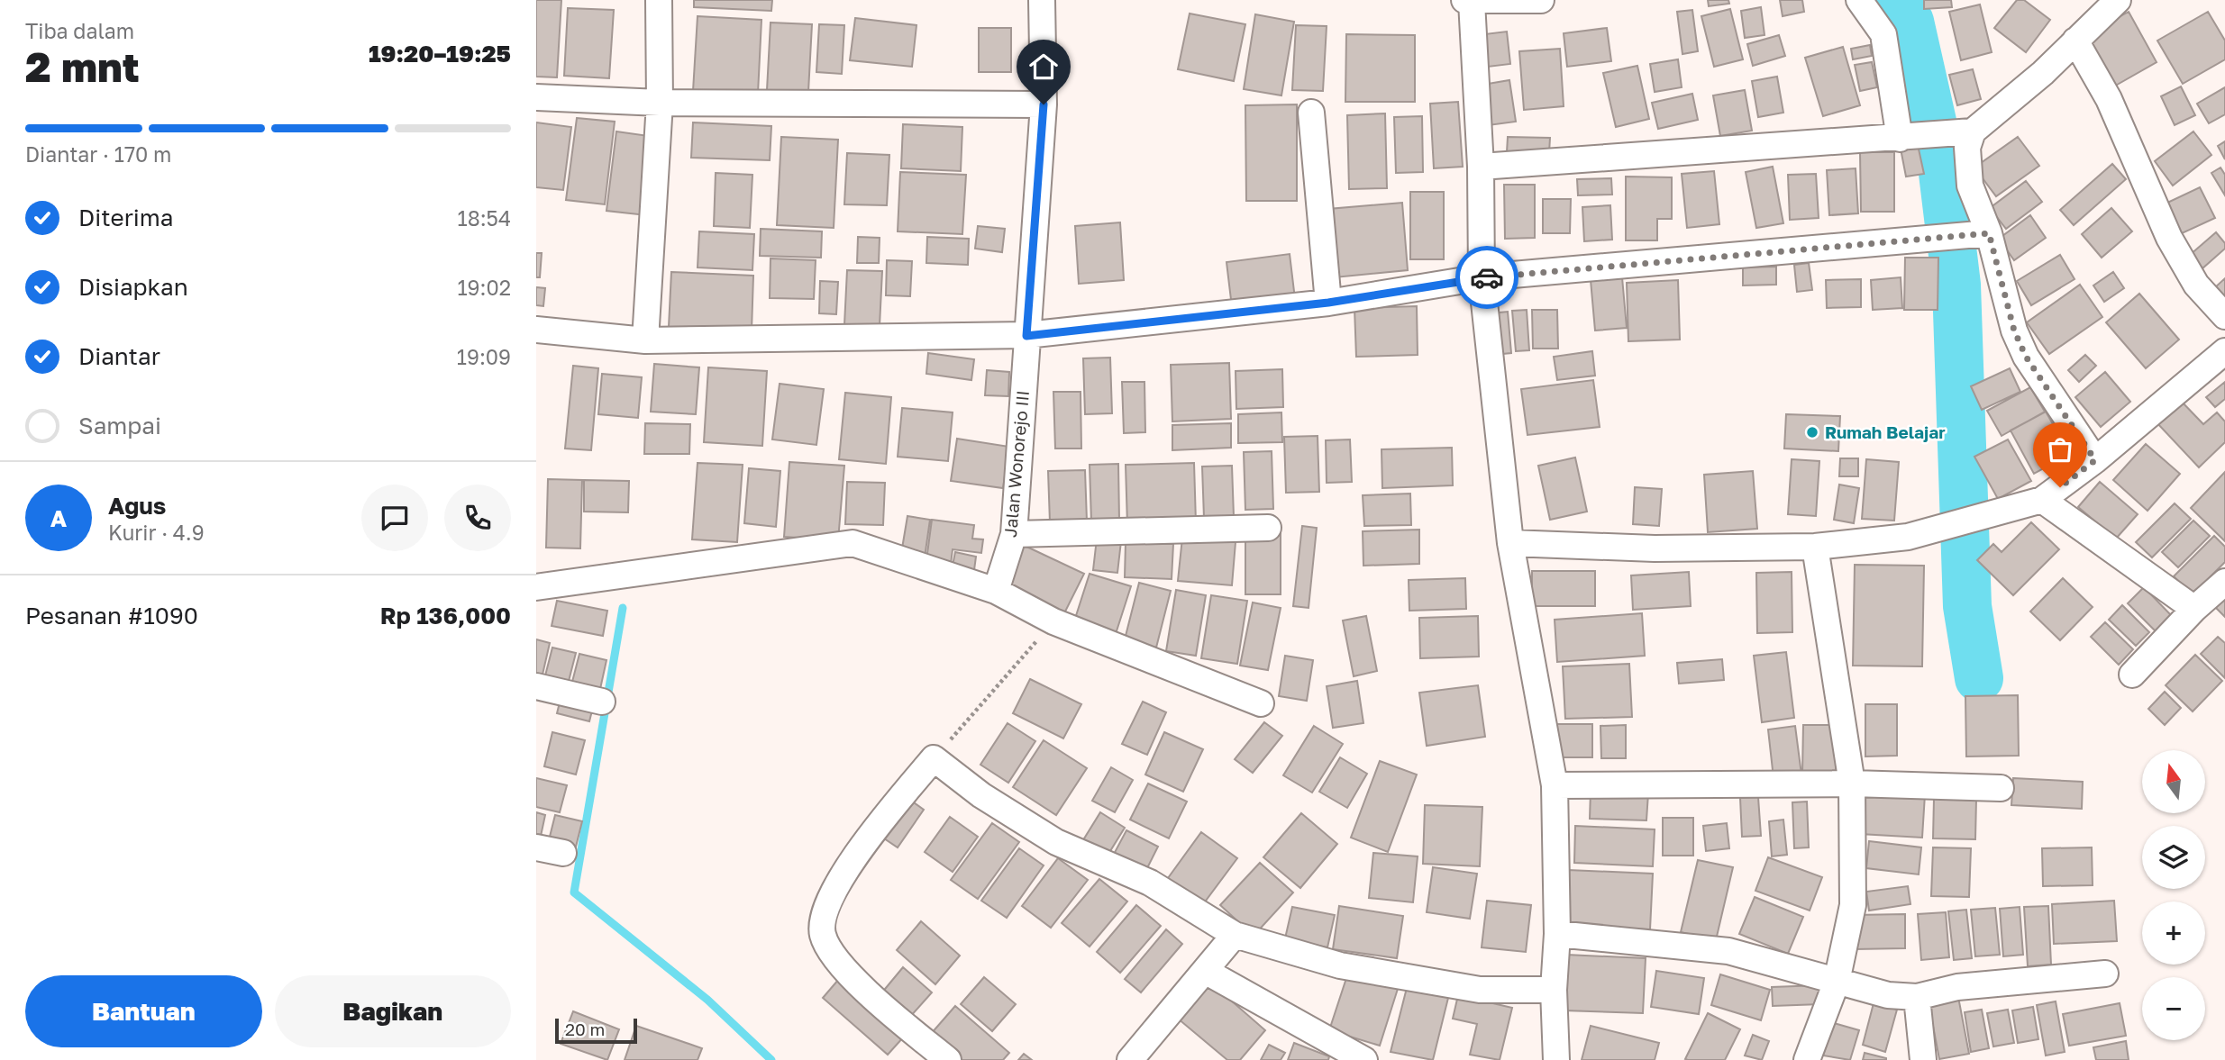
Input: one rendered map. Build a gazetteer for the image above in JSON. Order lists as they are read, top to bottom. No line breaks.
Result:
{"streets":{"street":["Jalan Wonorejo III"]},"places":["Rumah Belajar"],"scale_bar":"20 m","north":"top","page":{"heading":["2 mnt","Tiba dalam","19:20–19:25"],"panel":["Agus","Kurir · 4.9","Pesanan #1090","Rp 136,000"],"bar":"Diantar · 170 m","list":[["Diterima","18:54"],["Disiapkan","19:02"],["Diantar","19:09"],"Sampai"],"round":"A","map_buttons":["+","−"],"buttons":["Bantuan","Bagikan"],"scale":"20 m"}}
